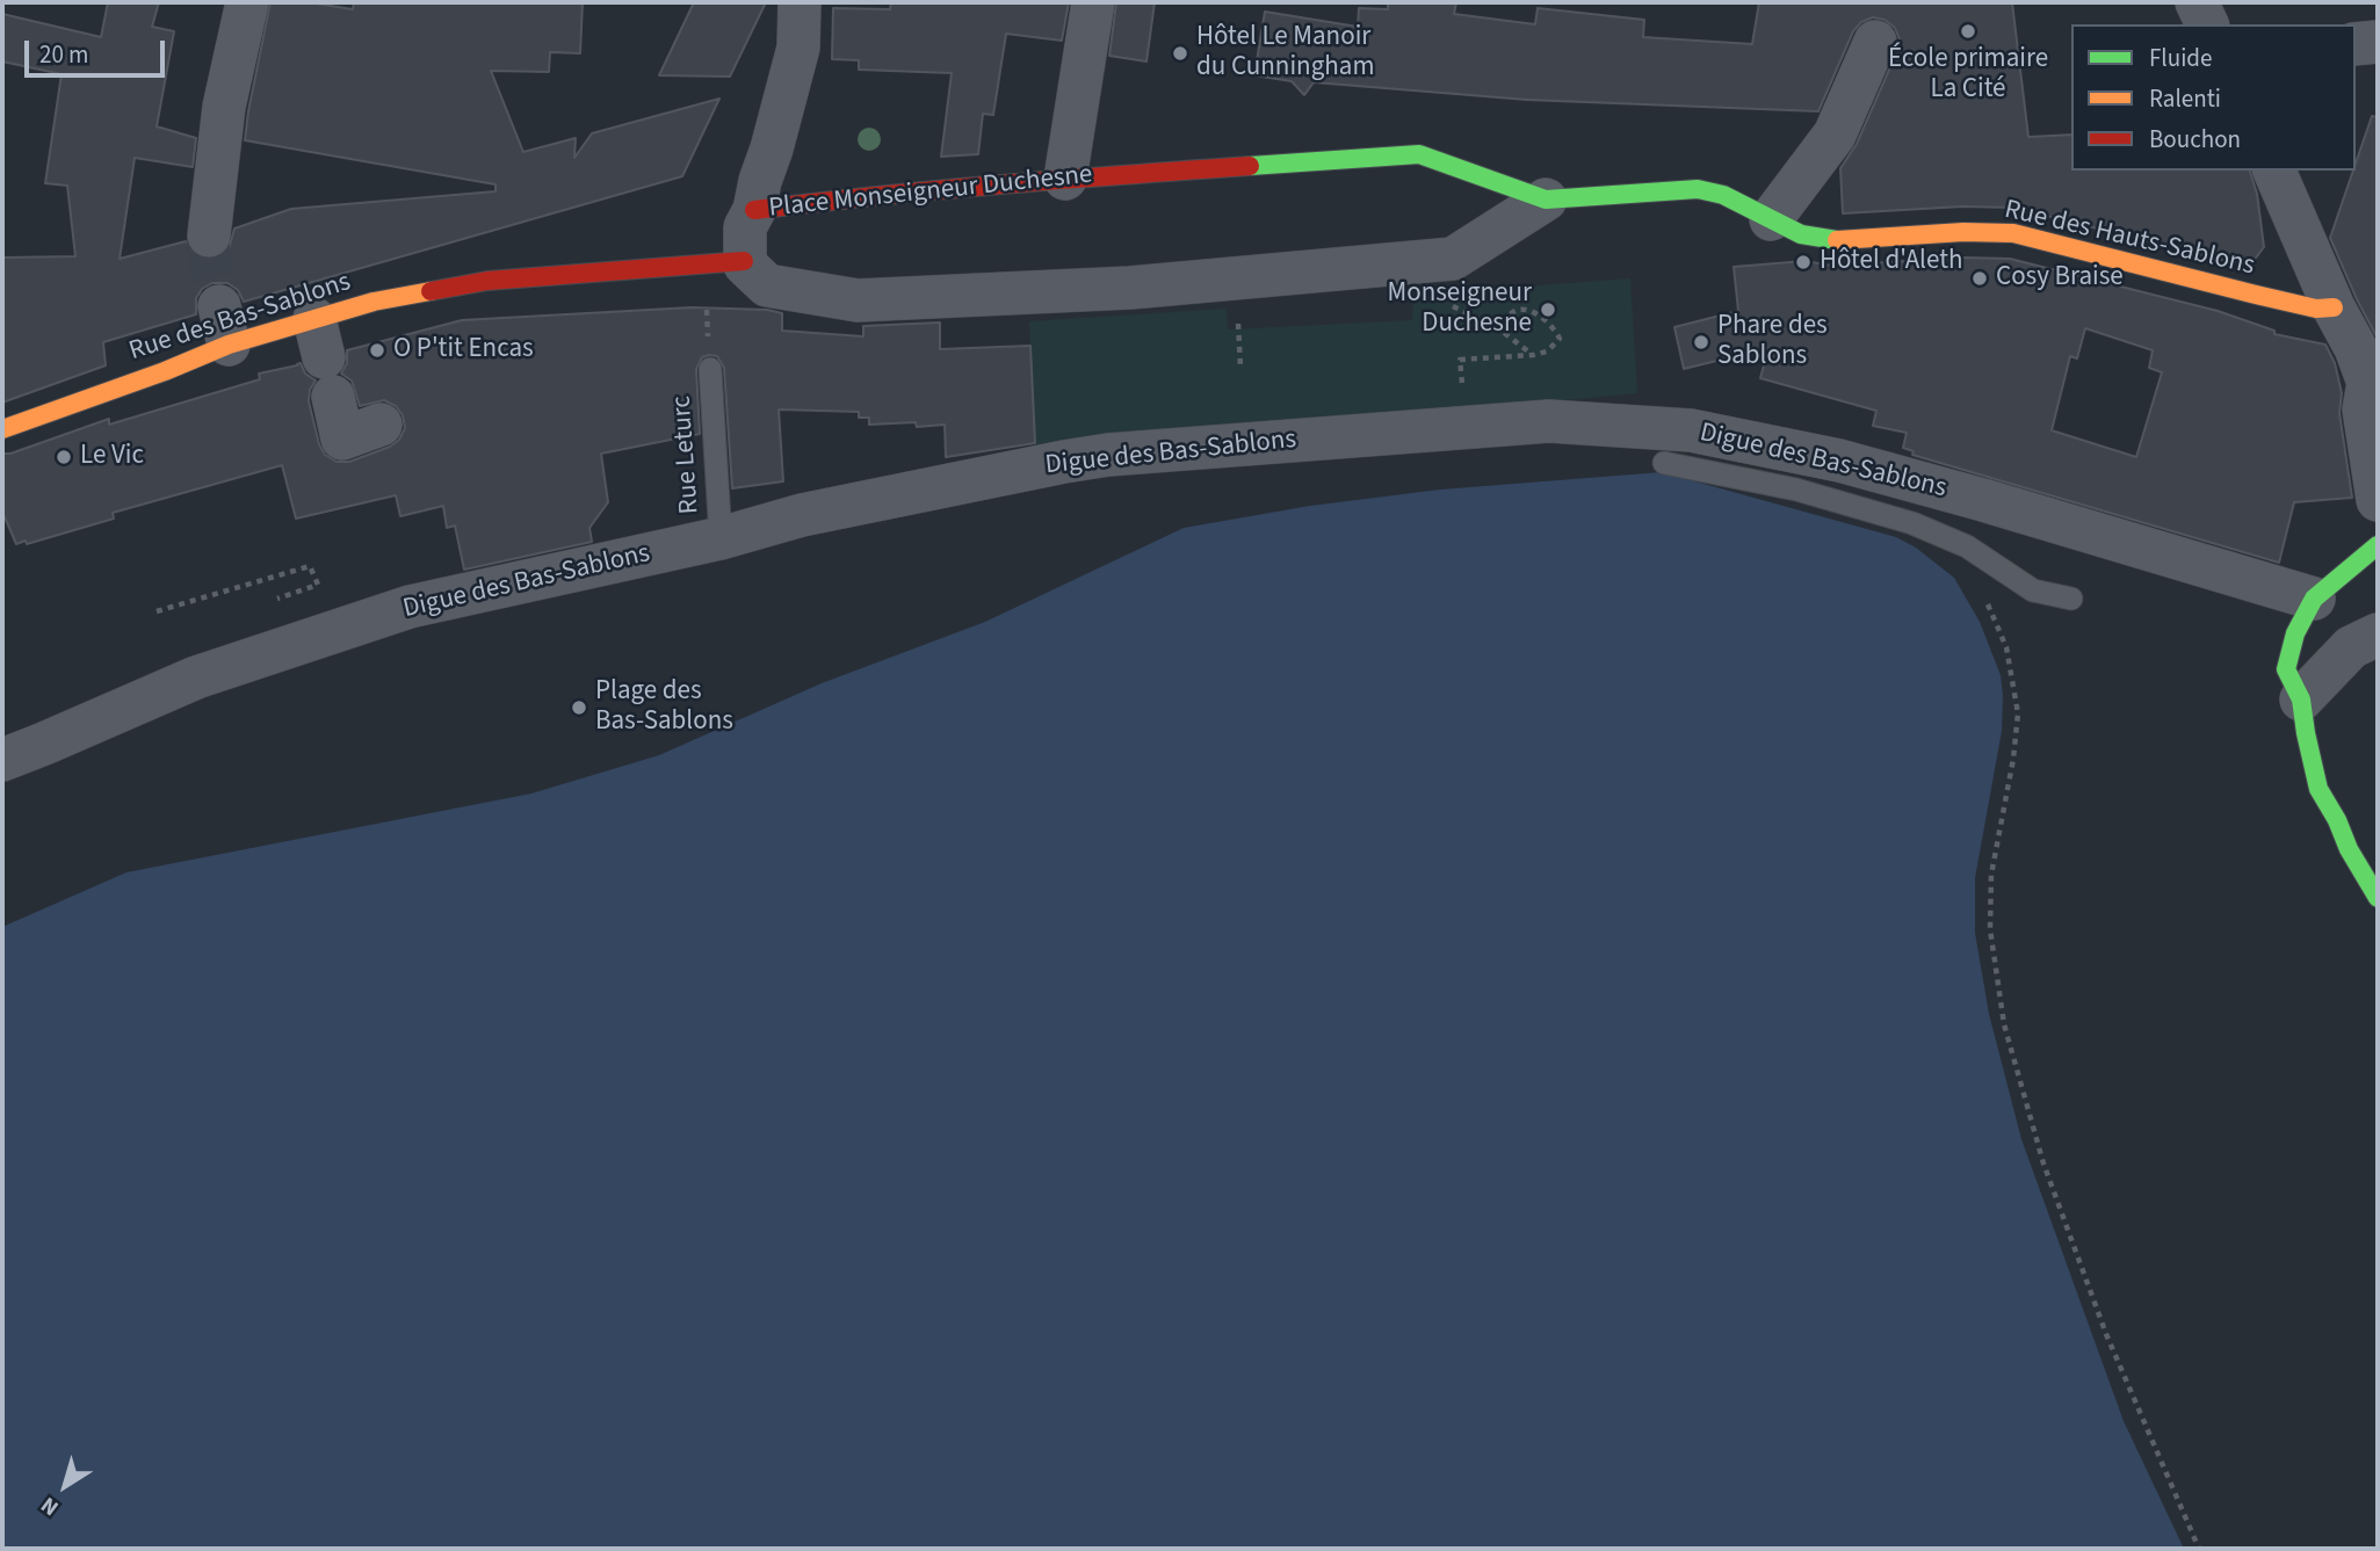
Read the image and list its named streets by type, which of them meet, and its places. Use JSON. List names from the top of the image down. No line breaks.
{"streets":{"street":["Place Monseigneur Duchesne","Rue des Hauts-Sablons","Rue des Bas-Sablons","Digue des Bas-Sablons"],"lane":["Rue Leturc"]},"crossings":[["Place Monseigneur Duchesne","Rue des Hauts-Sablons"],["Place Monseigneur Duchesne","Rue des Bas-Sablons"],["Digue des Bas-Sablons","Rue Leturc"]],"places":["École primaire La Cité","Hôtel Le Manoir du Cunningham","Hôtel d'Aleth","Cosy Braise","Monseigneur Duchesne","Phare des Sablons","O P'tit Encas","Le Vic","Plage des Bas-Sablons"],"legend":["Fluide","Ralenti","Bouchon"],"scale_bar":"20 m","north":"bottom left"}
